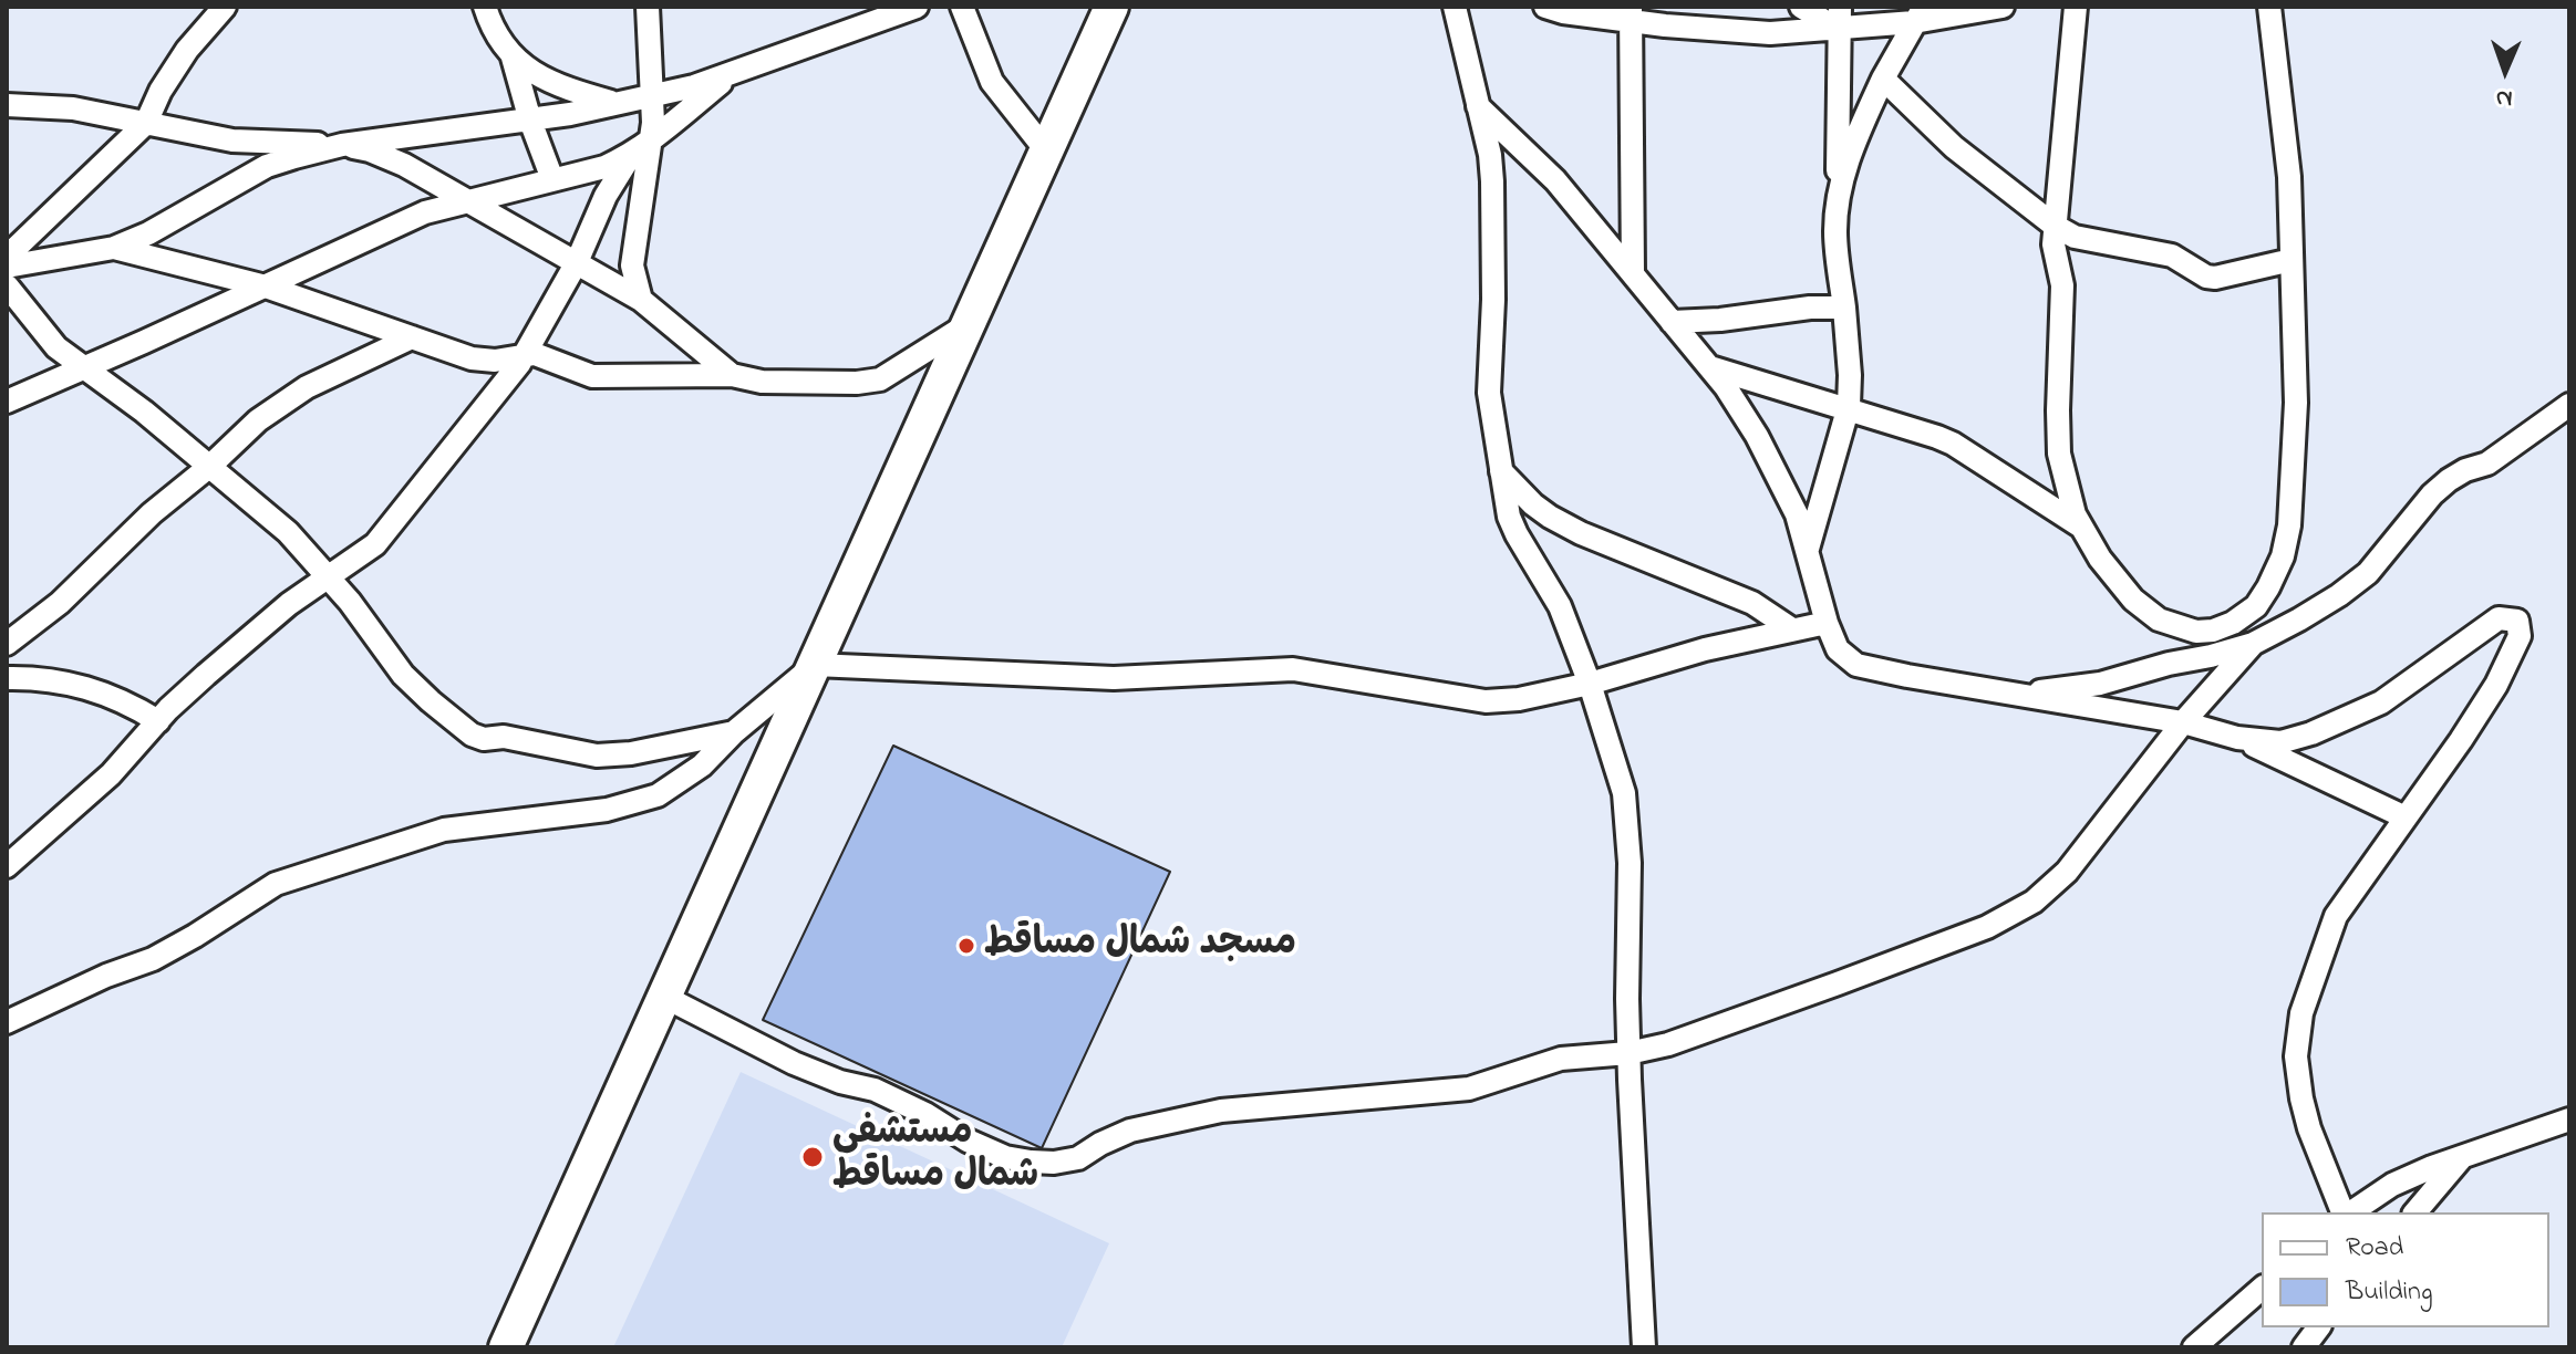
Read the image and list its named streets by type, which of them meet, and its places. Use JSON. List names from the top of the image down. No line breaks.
{"places":["مسجد شمال مساقط","مستشفى شمال مساقط"],"legend":["Road","Building"],"north":"bottom"}
